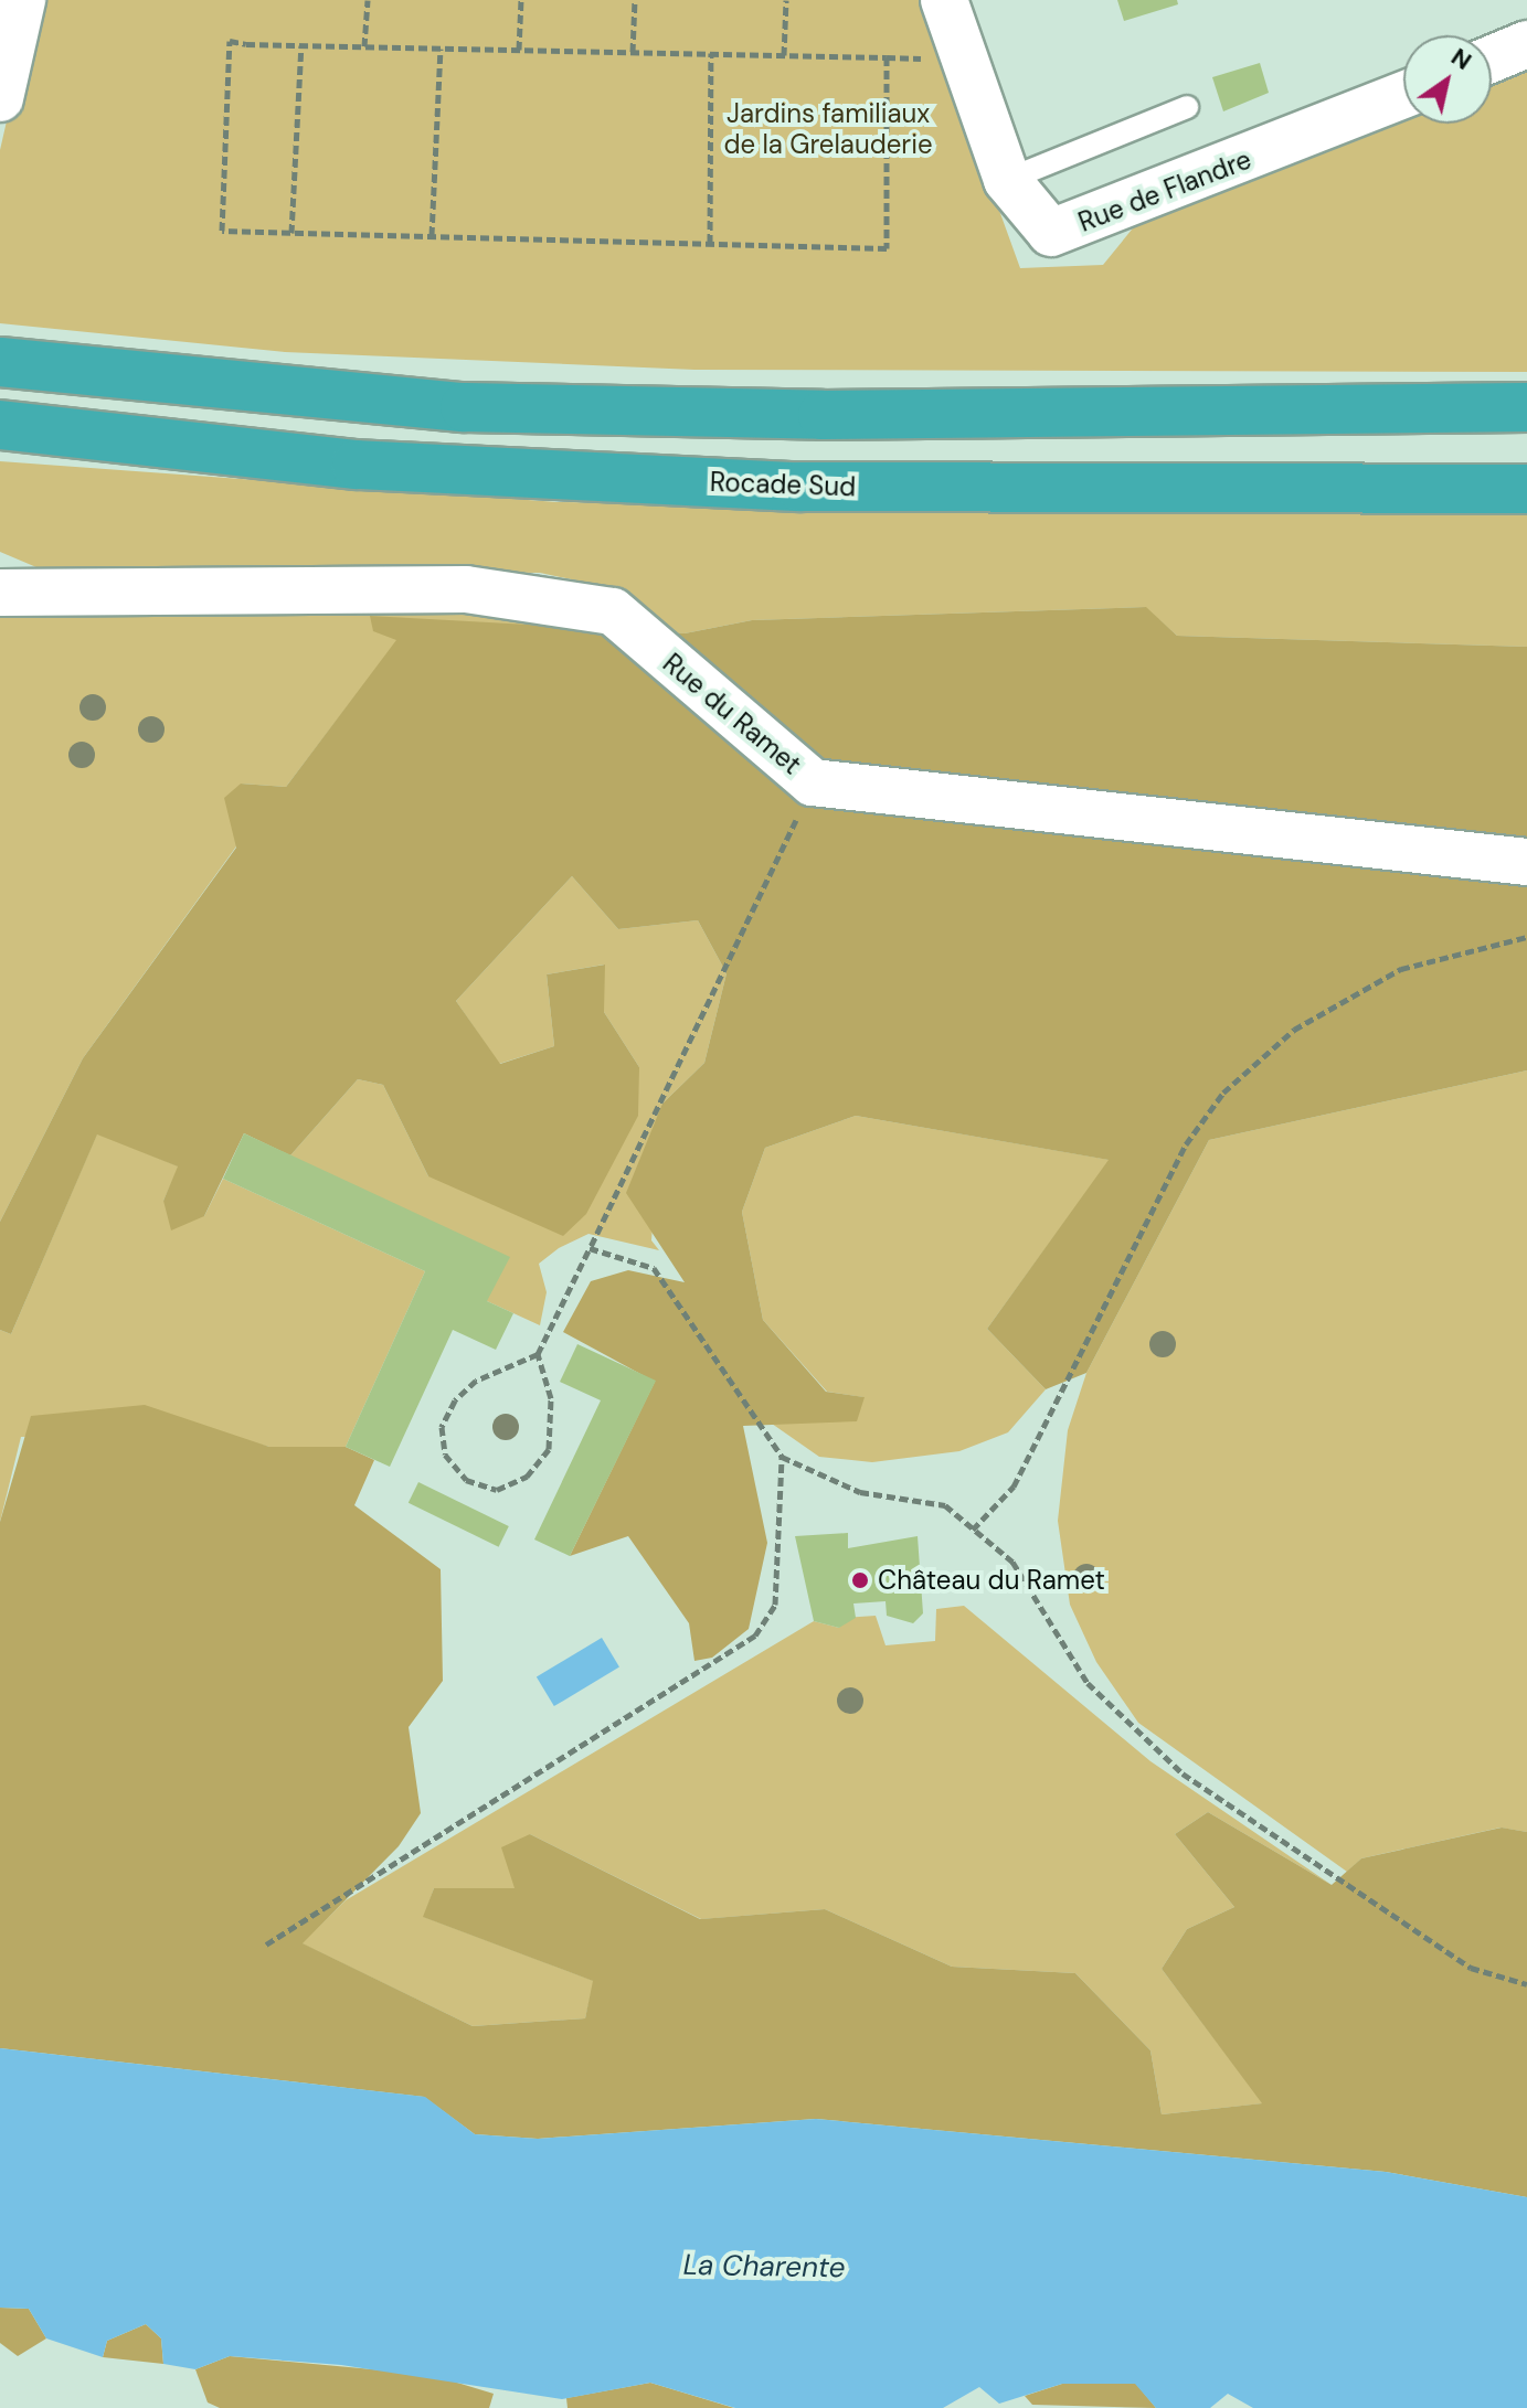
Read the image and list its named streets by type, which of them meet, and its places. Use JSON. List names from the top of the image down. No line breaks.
{"streets":{"highway":["Rocade Sud"],"street":["Rue de Flandre","Rue du Ramet"]},"water":["La Charente"],"parks":["Jardins familiaux de la Grelauderie"],"places":["Château du Ramet"],"north":"top right"}
